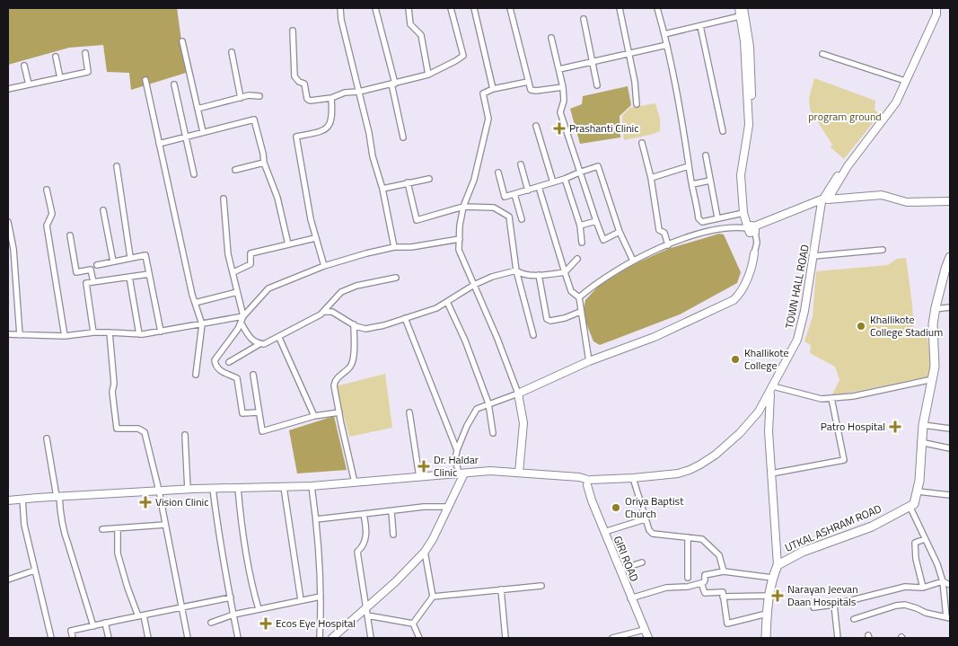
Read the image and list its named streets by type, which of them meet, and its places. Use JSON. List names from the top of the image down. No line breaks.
{"streets":{"main road":["UTKAL ASHRAM ROAD"],"street":["TOWN HALL ROAD","GIRI ROAD"]},"crossings":[["TOWN HALL ROAD","GIRI ROAD"]],"parks":["program ground"],"places":{"health":["Prashanti Clinic","Patro Hospital","Dr. Haldar Clinic","Vision Clinic","Narayan Jeevan Daan Hospitals","Ecos Eye Hospital"],"other":["Khallikote College Stadium","Khallikote College","Oriya Baptist Church"]}}
